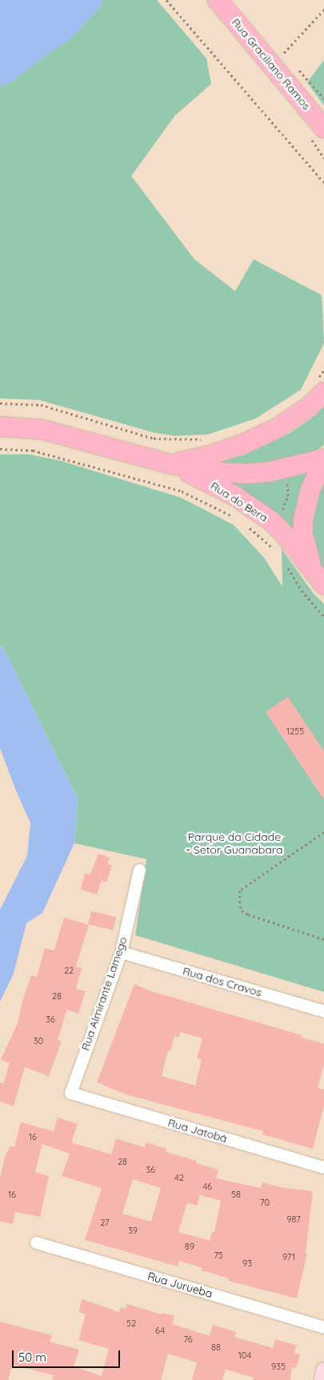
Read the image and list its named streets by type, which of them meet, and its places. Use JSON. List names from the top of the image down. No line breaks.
{"streets":{"main road":["Rua Graciliano Ramos","Rua do Bera"],"street":["Rua dos Cravos","Rua Almirante Lamego","Rua Jatobá","Rua Jurueba"]},"crossings":[["Rua dos Cravos","Rua Almirante Lamego"],["Rua Almirante Lamego","Rua Jatobá"]],"parks":["Parque da Cidade - Setor Guanabara"],"house_numbers":["1255","22","28","36","30","16","28","36","42","46","16","58","70","987","27","39","89","75","971","93","52","64","76","88","104","935"],"scale_bar":"50 m"}
